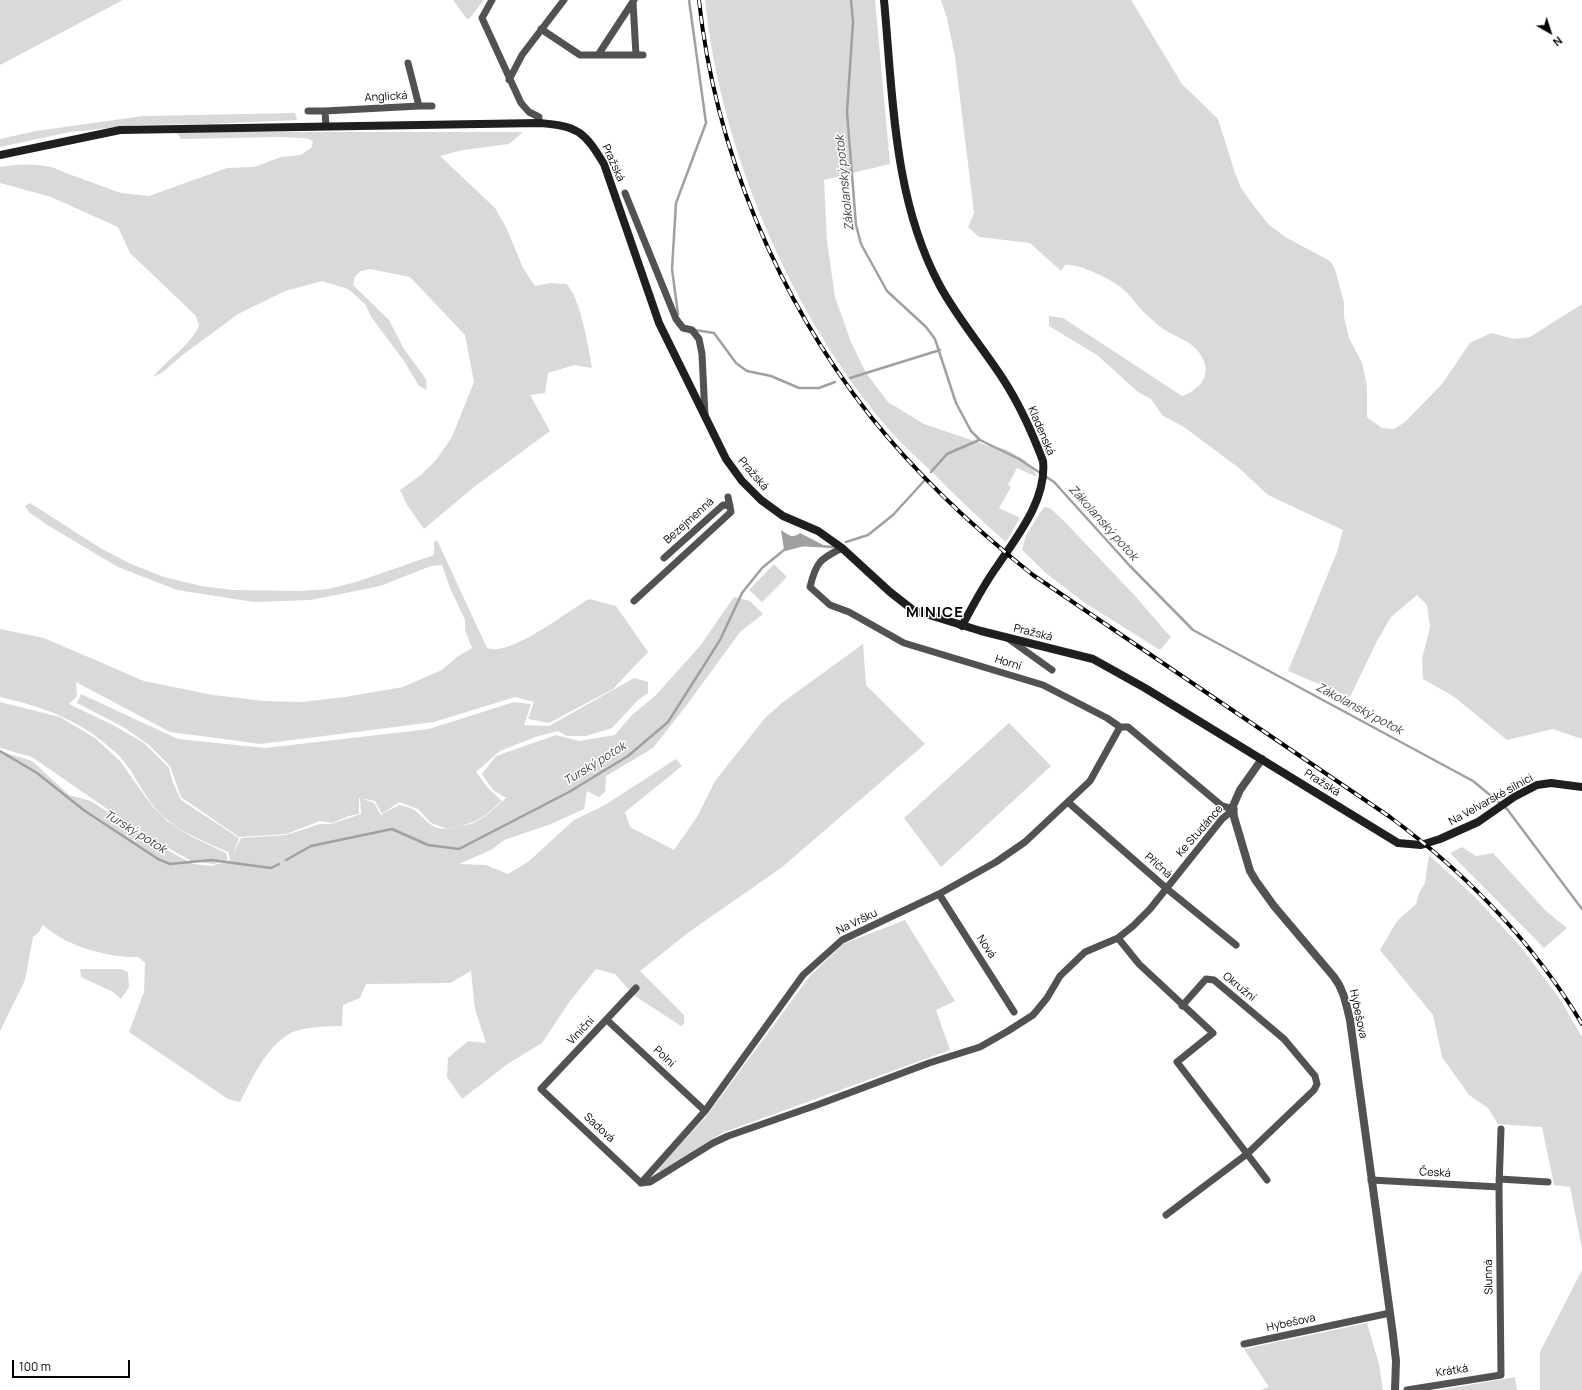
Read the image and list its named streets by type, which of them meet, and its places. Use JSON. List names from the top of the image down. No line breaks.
{"streets":{"main road":["Pražská","Kladenská","Na Velvarské silnici"],"street":["Anglická","Bezejmenná","Horní","Ke Studánce","Příčná","Na Vršku","Nová","Okružní","Hybešova","Viniční","Polní","Sadová","Česká","Slunná","Krátká"]},"crossings":[["Pražská","Kladenská"],["Pražská","Horní"],["Pražská","Na Velvarské silnici"],["Pražská","Hybešova"],["Horní","Ke Studánce"],["Horní","Na Vršku"],["Horní","Hybešova"],["Ke Studánce","Příčná"],["Ke Studánce","Na Vršku"],["Ke Studánce","Hybešova"],["Ke Studánce","Sadová"],["Příčná","Na Vršku"],["Na Vršku","Nová"],["Na Vršku","Polní"],["Na Vršku","Sadová"],["Hybešova","Česká"],["Viniční","Polní"],["Viniční","Sadová"],["Česká","Slunná"],["Slunná","Krátká"]],"districts":["MINICE"],"water":["Zákolanský potok","Turský potok"],"scale_bar":"100 m","north":"bottom right"}
